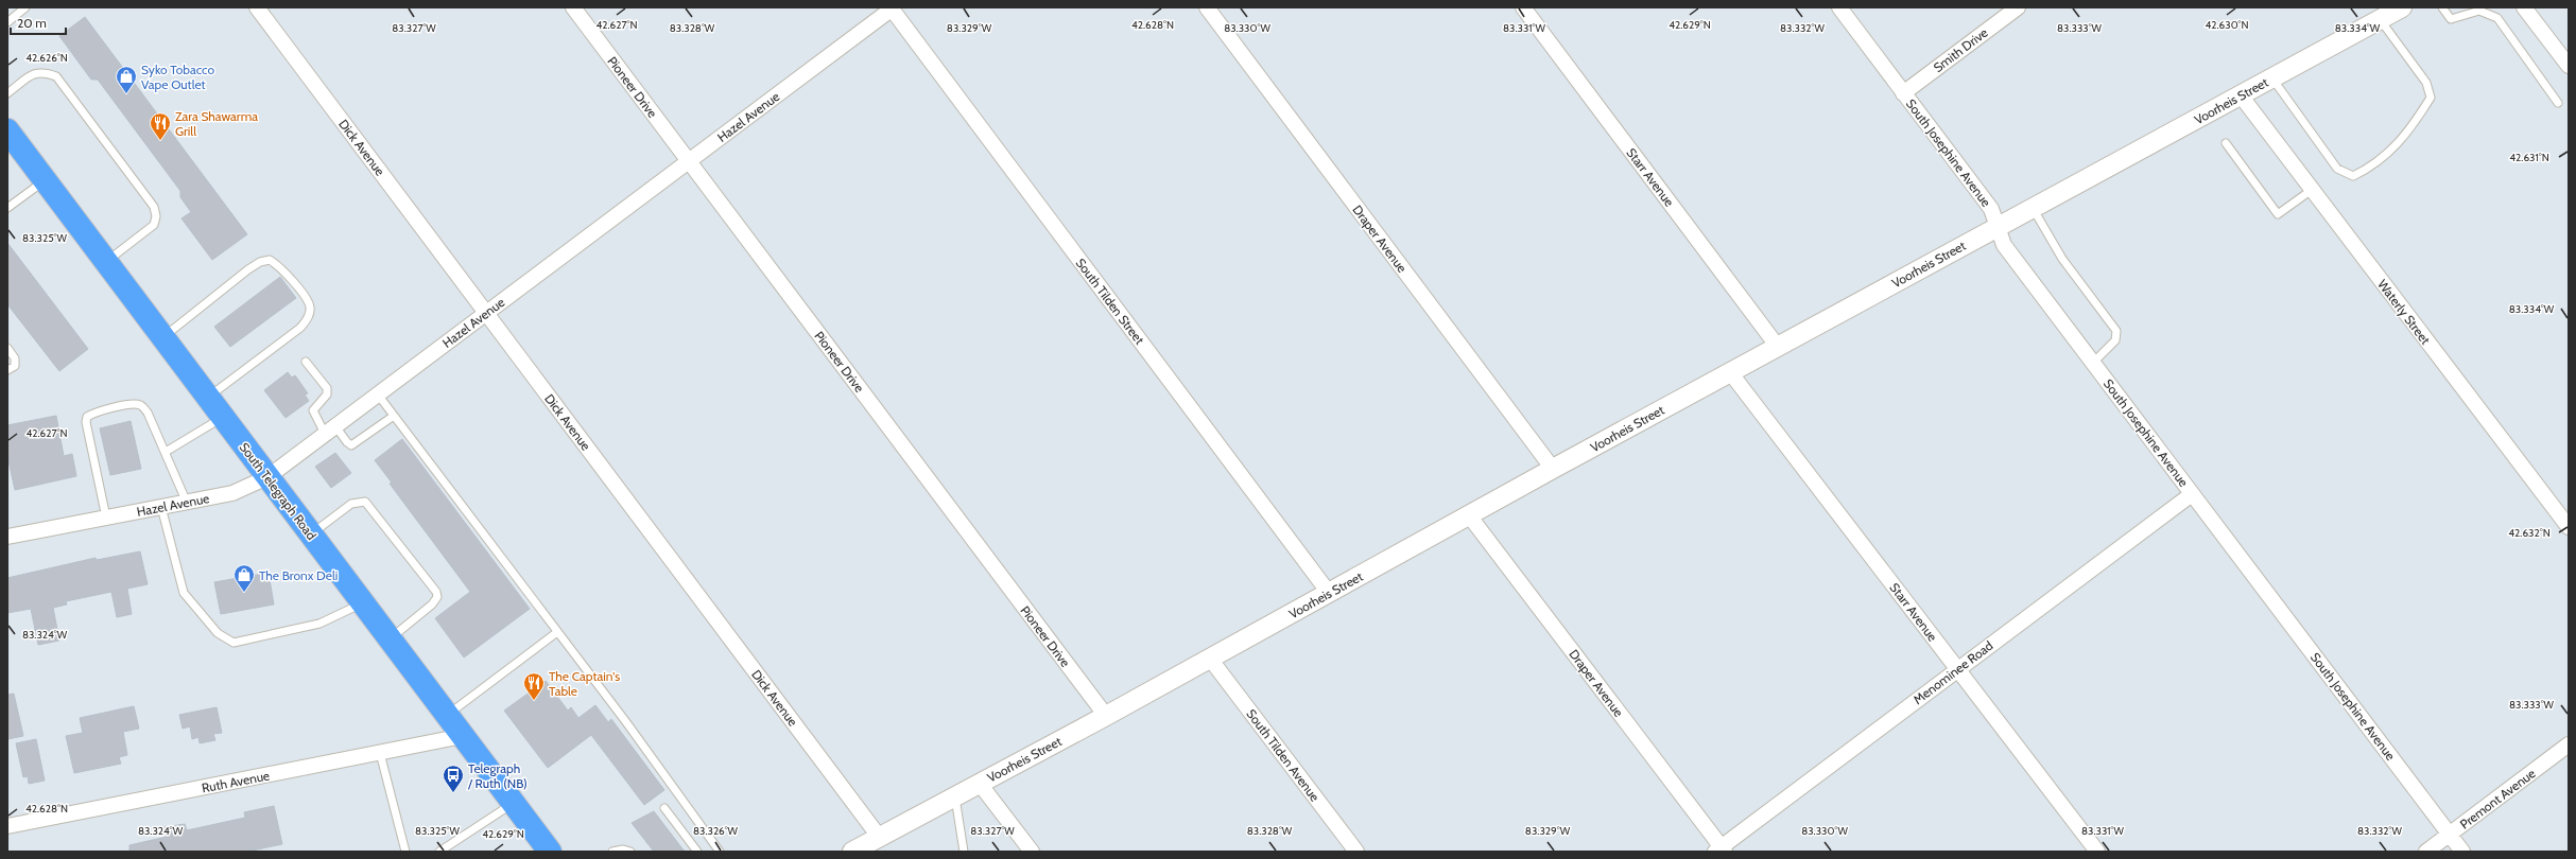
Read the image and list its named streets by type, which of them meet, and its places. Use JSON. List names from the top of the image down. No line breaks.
{"streets":{"highway":["South Telegraph Road"],"street":["Smith Drive","Pioneer Drive","Voorheis Street","Hazel Avenue","Dick Avenue","South Josephine Avenue","Starr Avenue","Draper Avenue","South Tilden Street","Waterly Street","Menominee Road","South Tilden Avenue","Ruth Avenue","Premont Avenue"]},"crossings":[["Smith Drive","South Josephine Avenue"],["Pioneer Drive","Voorheis Street"],["Pioneer Drive","Hazel Avenue"],["Voorheis Street","Dick Avenue"],["Voorheis Street","South Josephine Avenue"],["Voorheis Street","Starr Avenue"],["Voorheis Street","Draper Avenue"],["Voorheis Street","South Tilden Street"],["Voorheis Street","Waterly Street"],["Voorheis Street","South Tilden Avenue"],["Hazel Avenue","Dick Avenue"],["Hazel Avenue","South Tilden Street"],["Hazel Avenue","South Telegraph Road"],["South Josephine Avenue","Menominee Road"],["South Josephine Avenue","Premont Avenue"],["Starr Avenue","Menominee Road"],["Draper Avenue","Menominee Road"],["South Telegraph Road","Ruth Avenue"]],"places":{"shop":["Syko Tobacco Vape Outlet","The Bronx Deli"],"restaurant":["Zara Shawarma Grill","The Captain's Table"],"bus stop":["Telegraph / Ruth (NB)"]},"scale_bar":"20 m","coordinates":["42.628°N","42.629°N","42.630°N","42.627°N","83.327°W","83.328°W","83.329°W","83.330°W","83.331°W","83.332°W","83.333°W","83.334°W","42.626°N","42.631°N","83.325°W","42.632°N","83.324°W","83.326°W"]}
